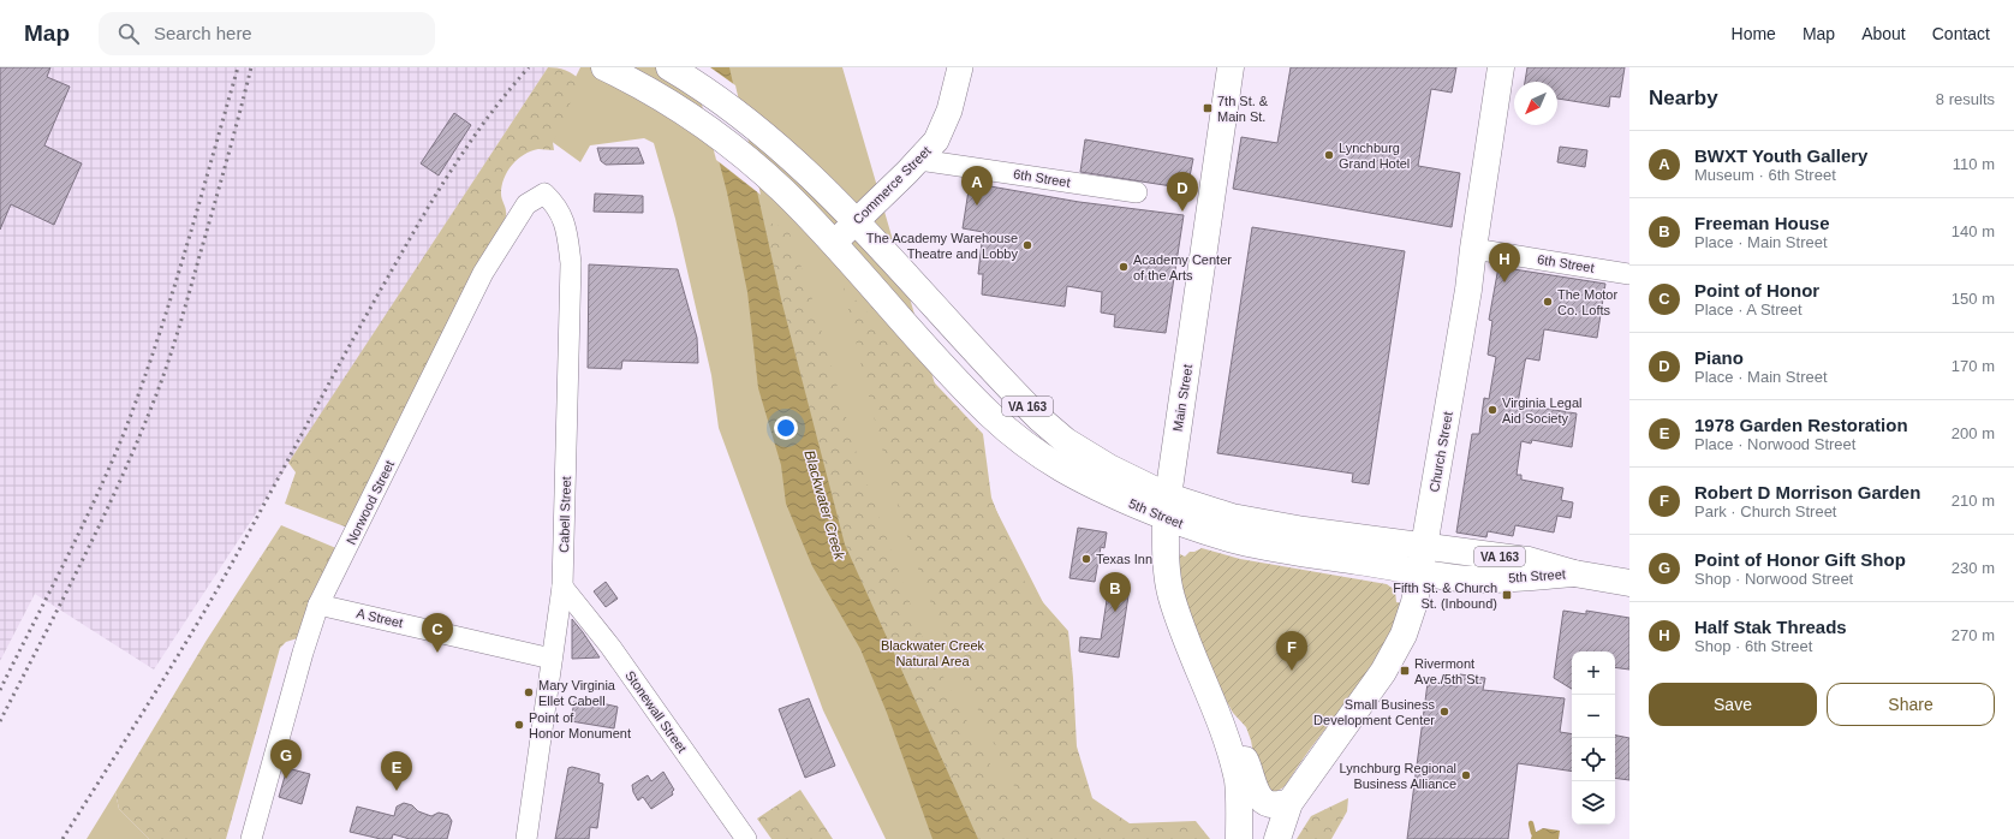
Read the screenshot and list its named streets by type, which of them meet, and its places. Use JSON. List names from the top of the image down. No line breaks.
{"streets":{"main road":["Main Street","VA 163","Church Street","5th Street"],"street":["6th Street","Commerce Street","Norwood Street","Cabell Street","A Street","Stonewall Street"]},"crossings":[["6th Street","Commerce Street"],["6th Street","Church Street"],["Commerce Street","5th Street"],["Main Street","5th Street"],["Church Street","5th Street"],["Norwood Street","Cabell Street"],["Norwood Street","A Street"],["Cabell Street","A Street"],["Cabell Street","Stonewall Street"]],"water":["Blackwater Creek"],"parks":["Blackwater Creek Natural Area"],"places":{"transit":["7th St. & Main St.","Fifth St. & Church St. (Inbound)","Rivermont Ave./5th St."],"other":["Lynchburg Grand Hotel","The Academy Warehouse Theatre and Lobby","Academy Center of the Arts","The Motor Co. Lofts","Virginia Legal Aid Society","Texas Inn","Mary Virginia Ellet Cabell","Small Business Development Center","Point of Honor Monument","Lynchburg Regional Business Alliance"]},"north":"bottom left","page":{"header":"Map","search":"Search here","nav":["Home","Map","About","Contact"],"heading":["Nearby","8 results"],"list":[{"mark":"A","name":"BWXT Youth Gallery","note":"Museum · 6th Street","value":"110 m"},{"mark":"B","name":"Freeman House","note":"Place · Main Street","value":"140 m"},{"mark":"C","name":"Point of Honor","note":"Place · A Street","value":"150 m"},{"mark":"D","name":"Piano","note":"Place · Main Street","value":"170 m"},{"mark":"E","name":"1978 Garden Restoration","note":"Place · Norwood Street","value":"200 m"},{"mark":"F","name":"Robert D Morrison Garden","note":"Park · Church Street","value":"210 m"},{"mark":"G","name":"Point of Honor Gift Shop","note":"Shop · Norwood Street","value":"230 m"},{"mark":"H","name":"Half Stak Threads","note":"Shop · 6th Street","value":"270 m"}],"pins":["A","D","H","B","C","F","G","E"],"map_buttons":["+","−"],"buttons":["Save","Share"]}}
